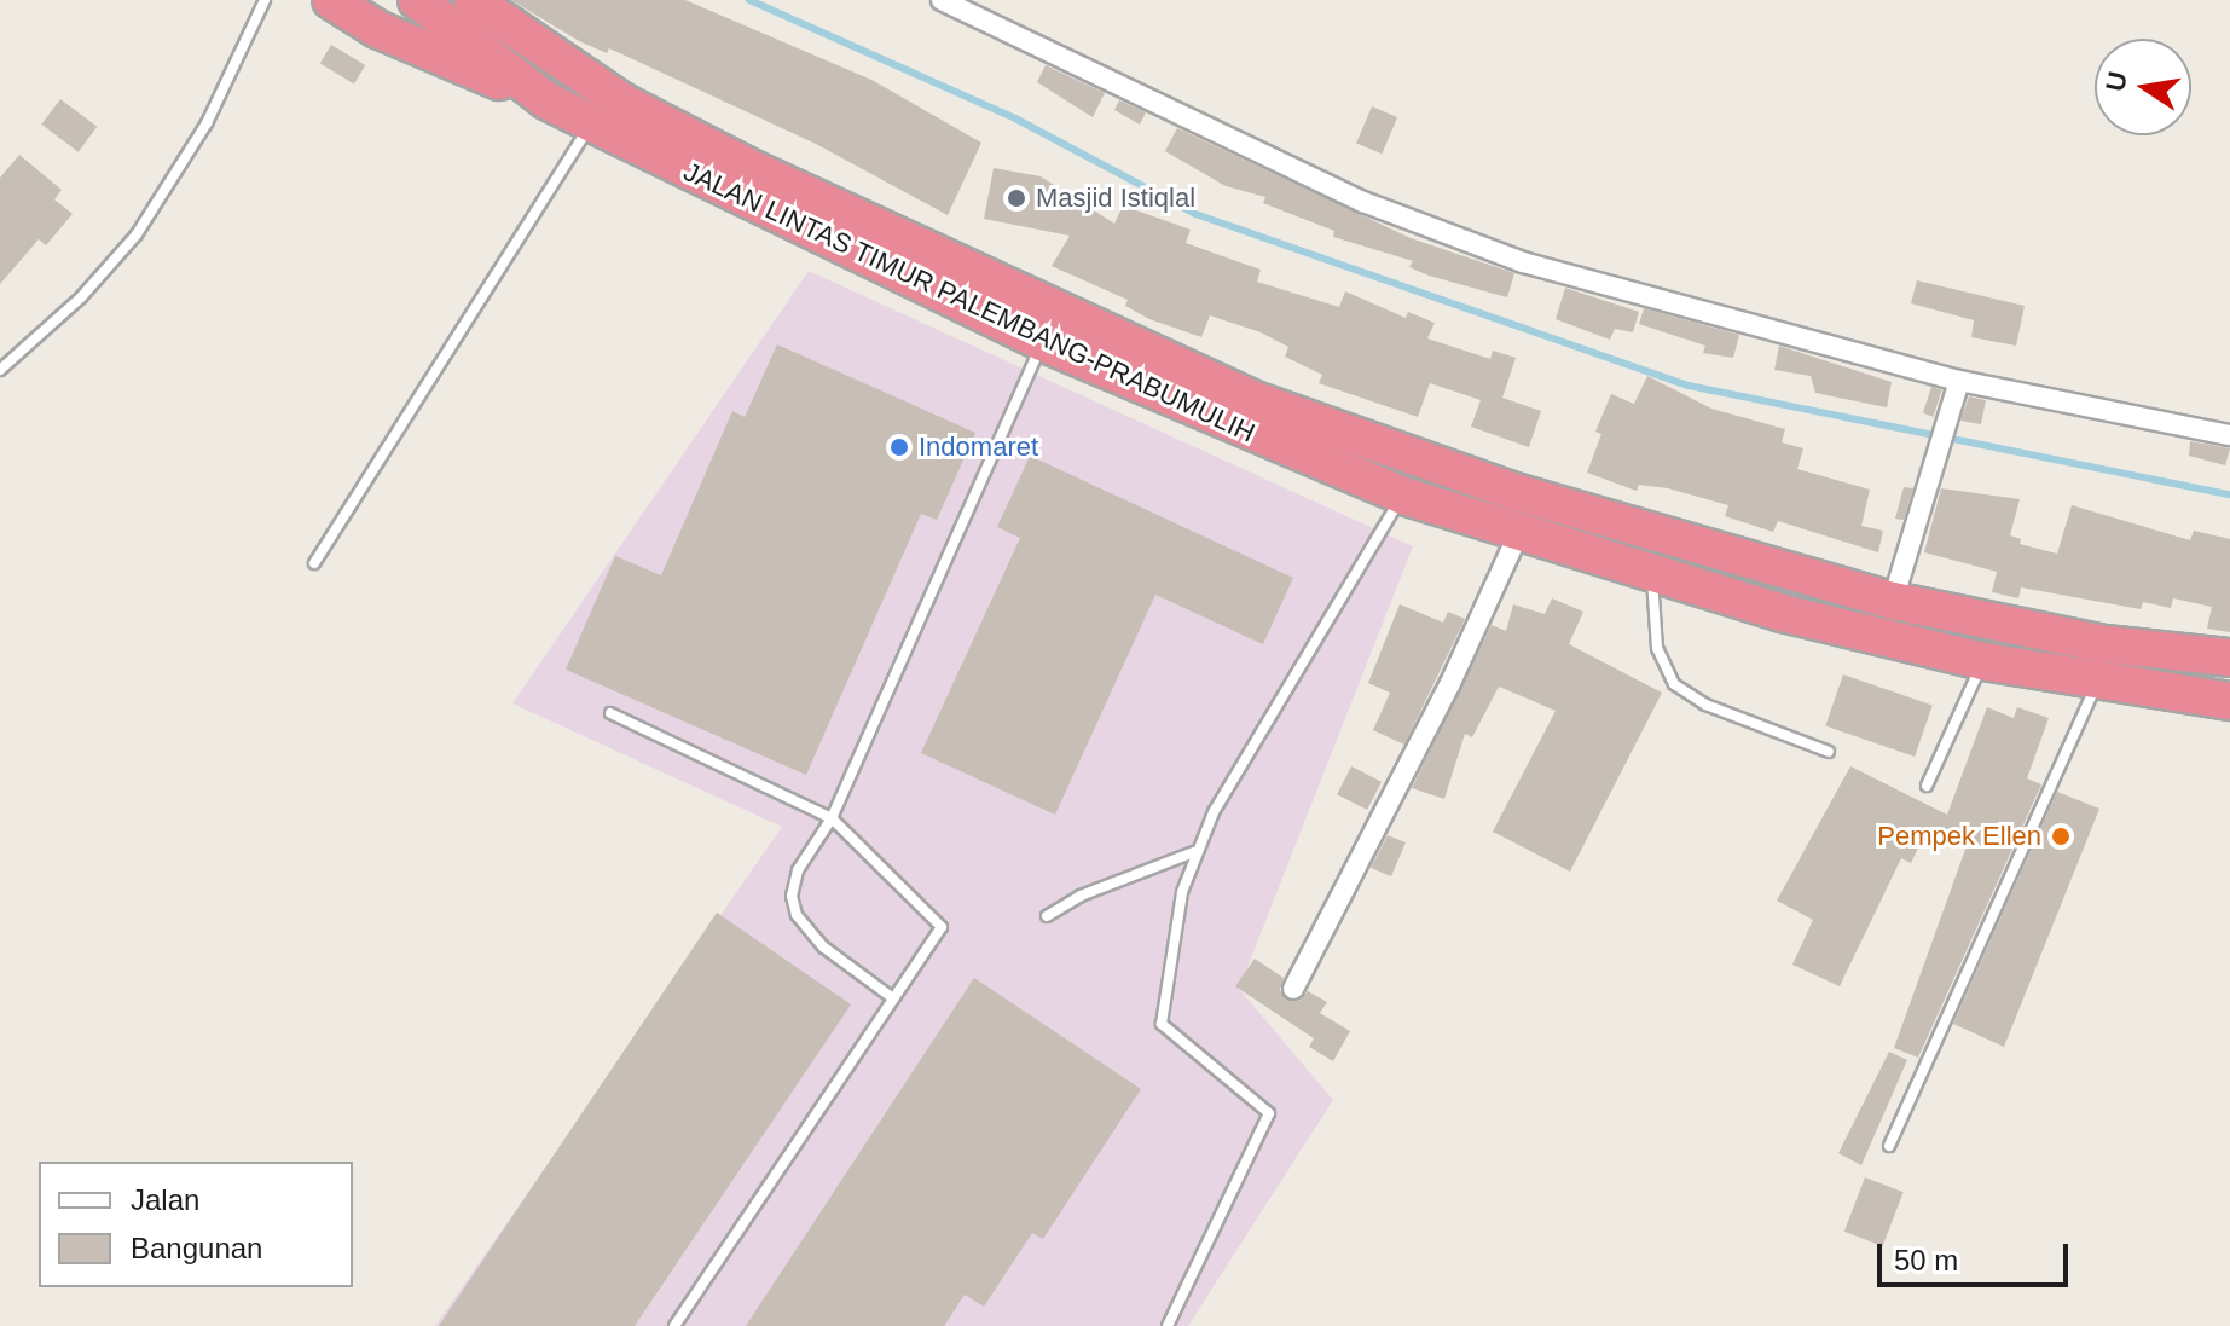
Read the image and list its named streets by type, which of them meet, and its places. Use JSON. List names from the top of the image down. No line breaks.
{"streets":{"highway":["JALAN LINTAS TIMUR PALEMBANG-PRABUMULIH"]},"places":["Masjid Istiqlal","Indomaret","Pempek Ellen"],"legend":["Jalan","Bangunan"],"scale_bar":"50 m","north":"left"}
